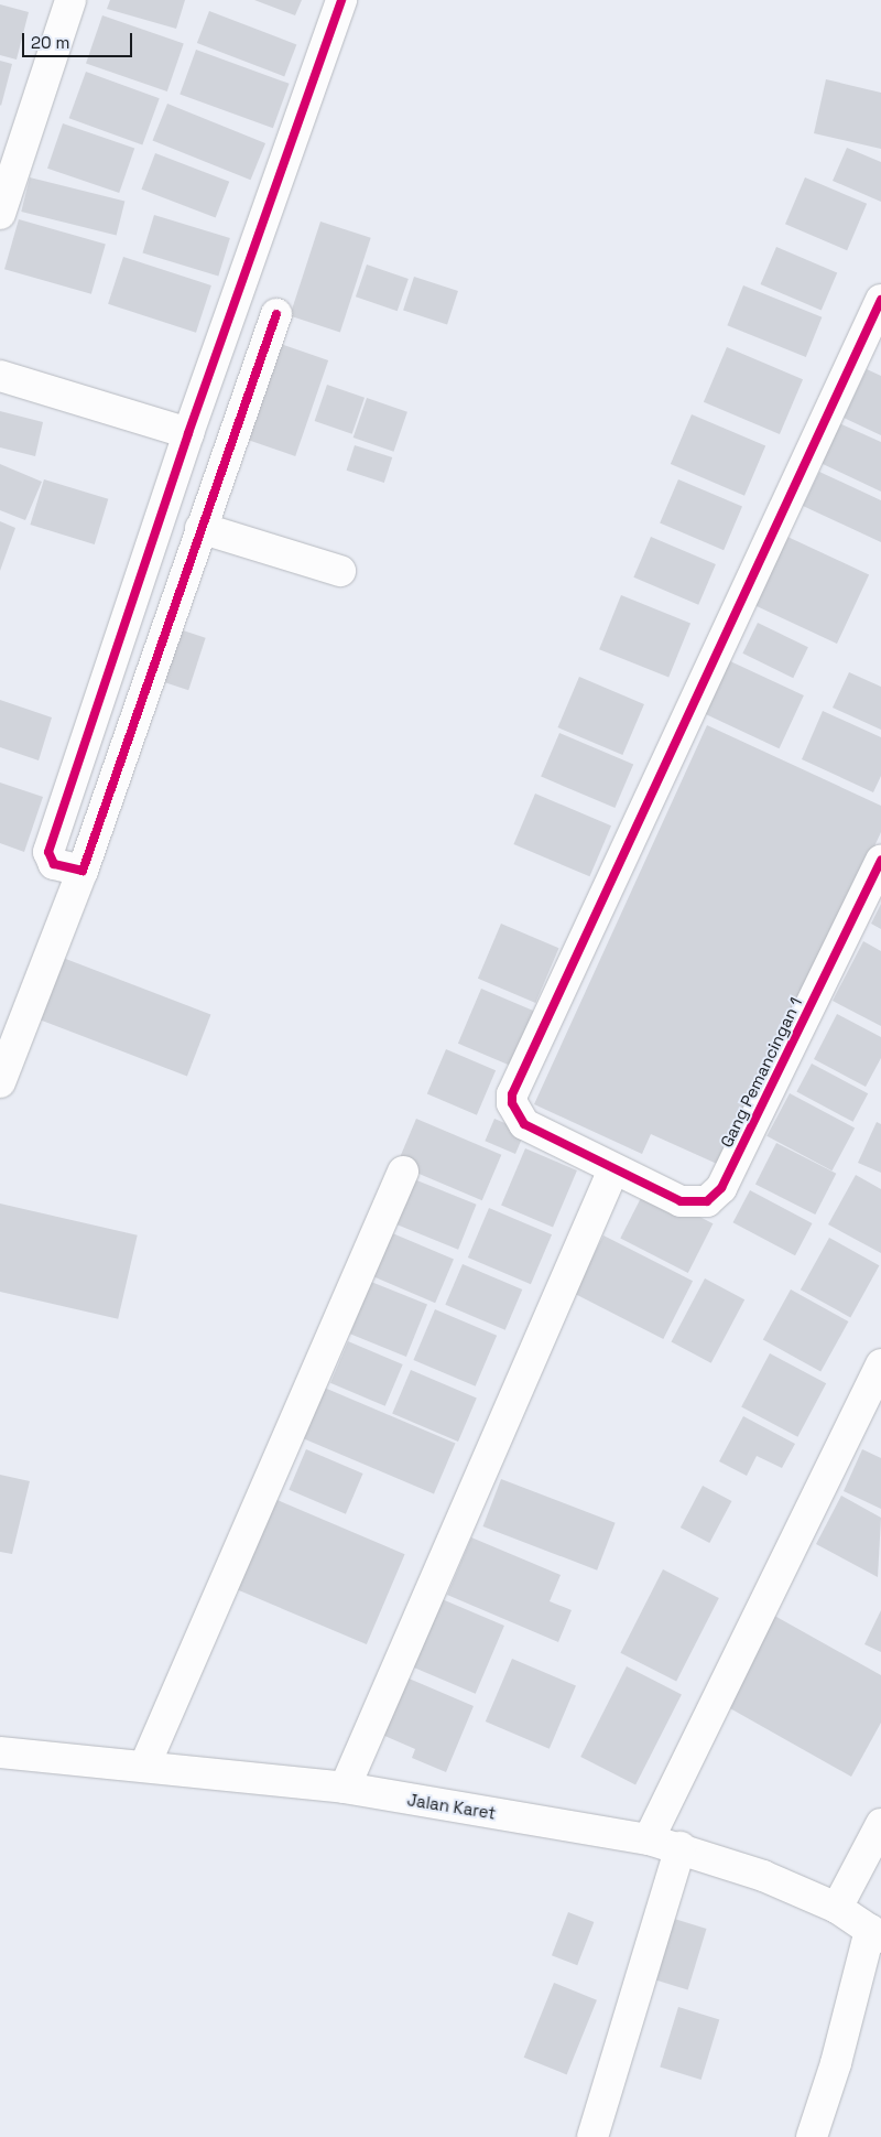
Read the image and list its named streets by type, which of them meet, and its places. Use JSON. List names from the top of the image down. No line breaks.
{"streets":{"street":["Gang Pemancingan 1","Jalan Karet"]},"scale_bar":"20 m"}
